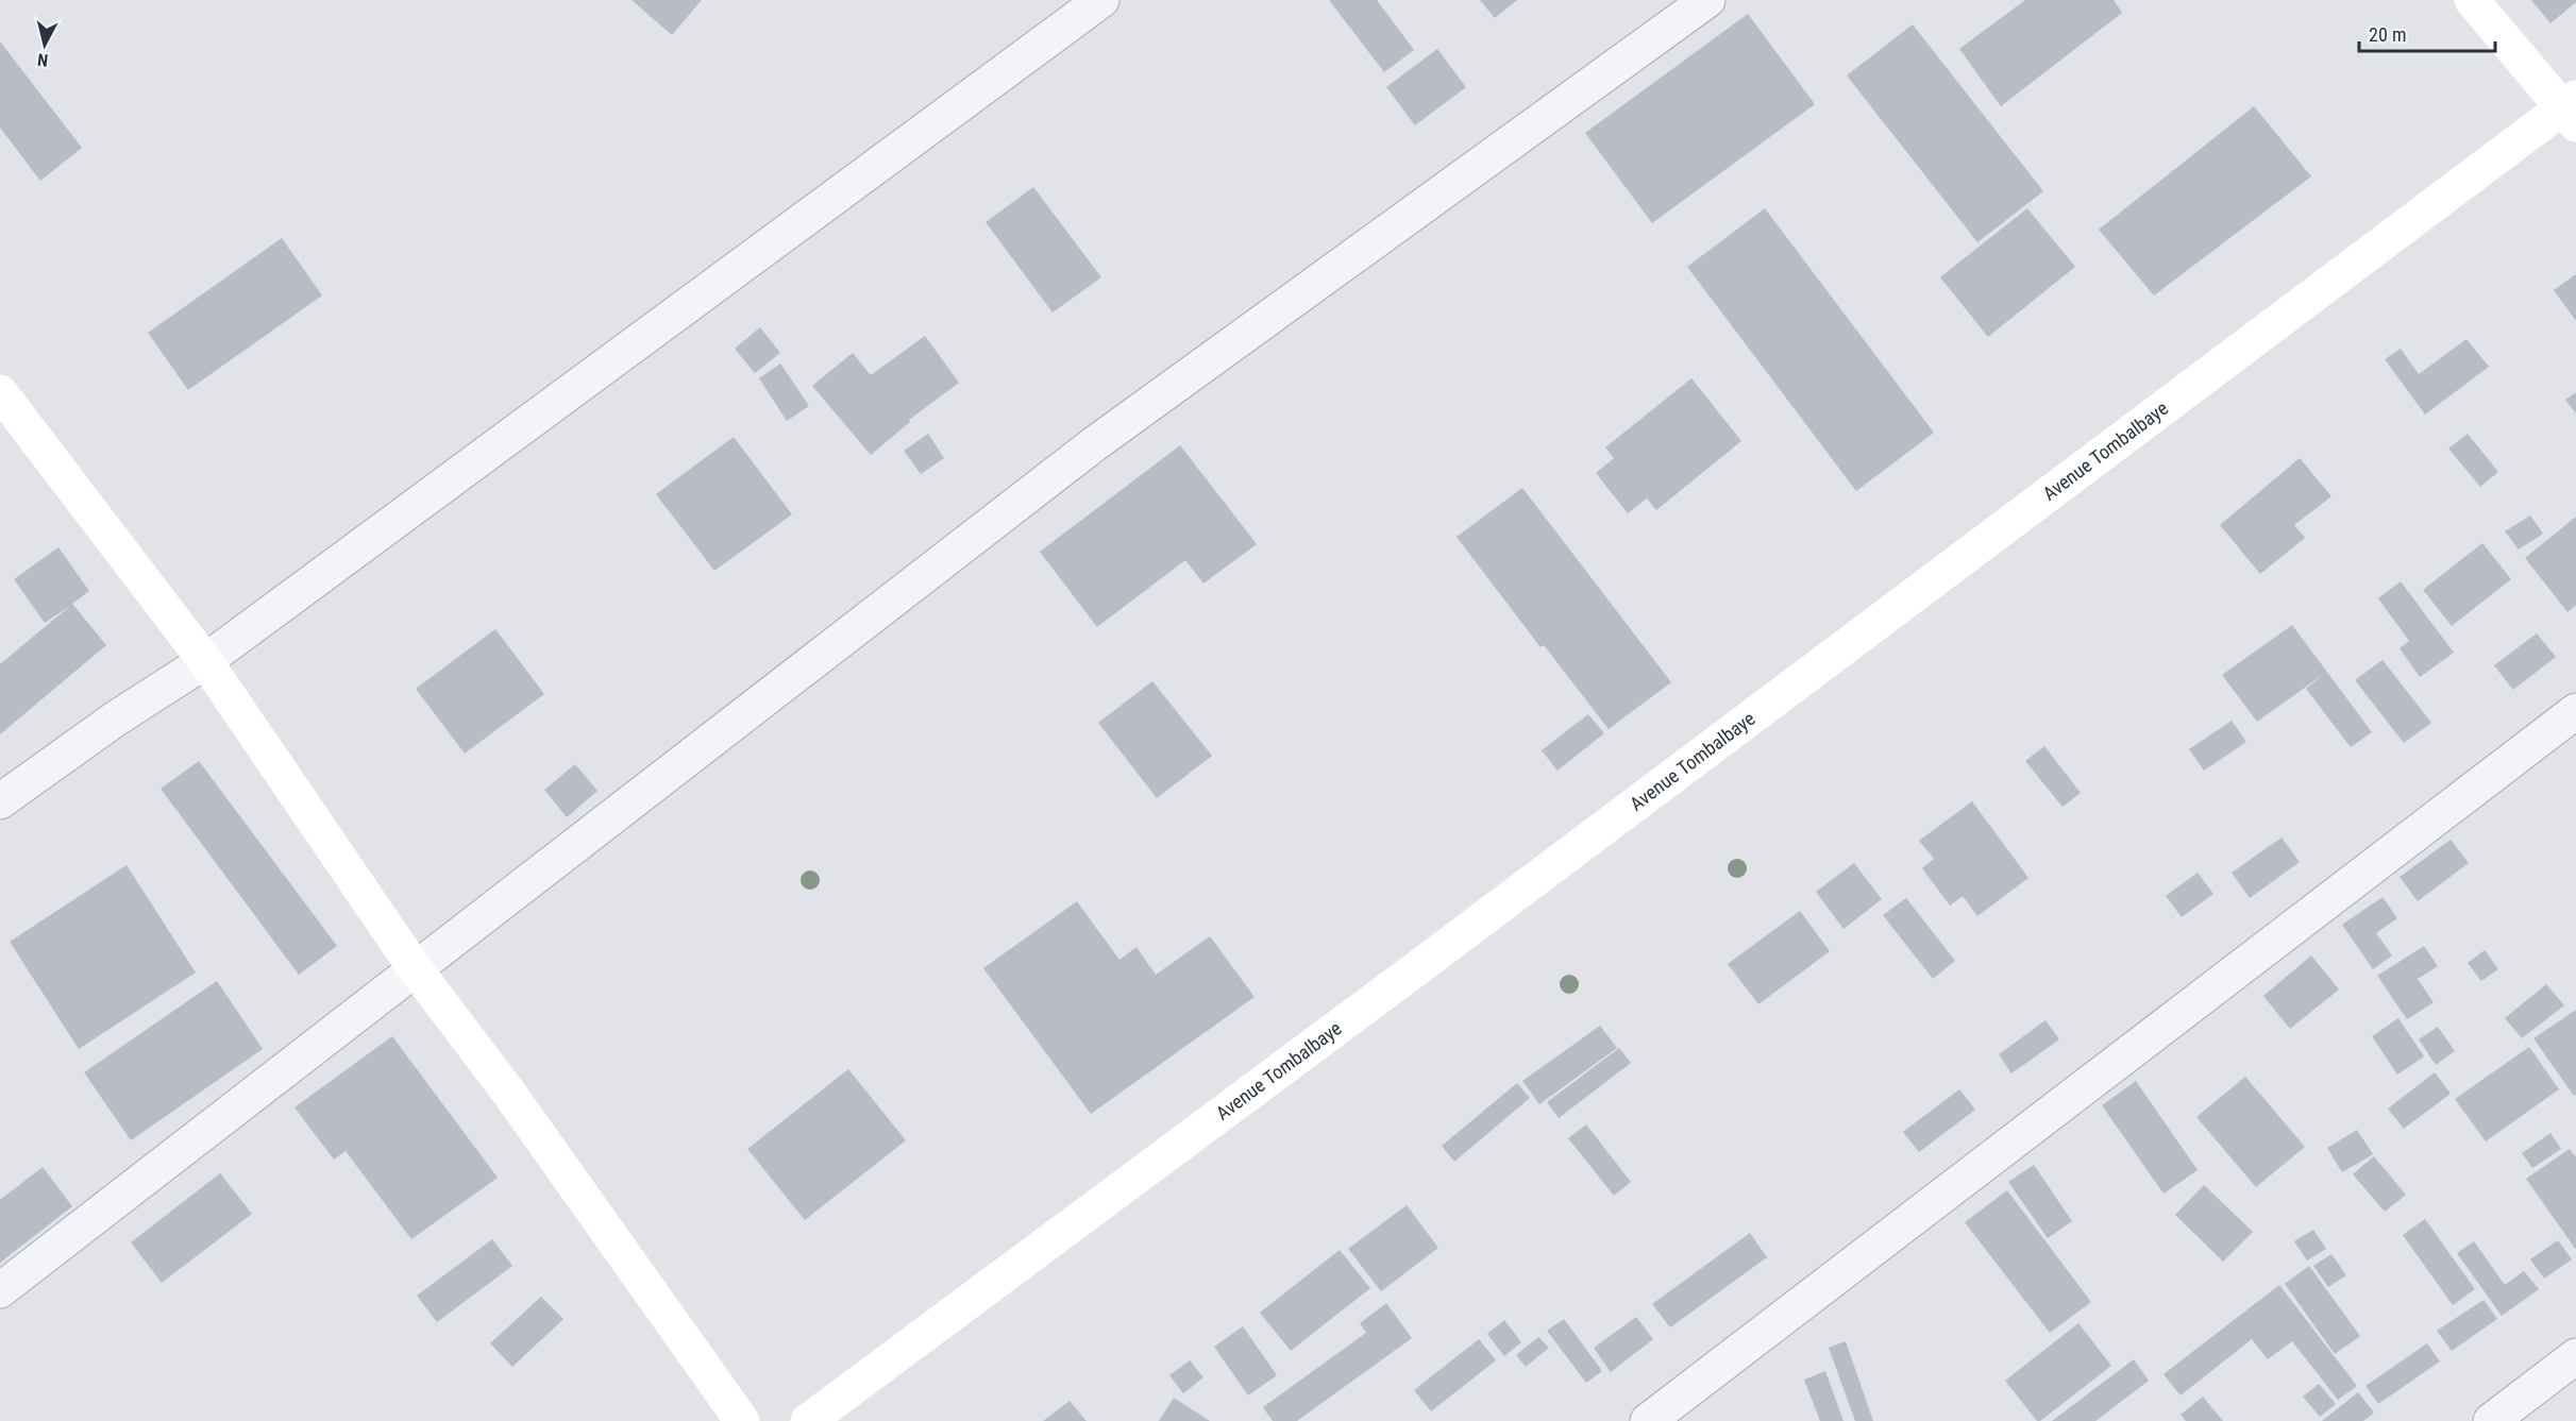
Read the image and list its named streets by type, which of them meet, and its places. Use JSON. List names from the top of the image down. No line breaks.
{"streets":{"main road":["Avenue Tombalbaye"]},"scale_bar":"20 m","north":"bottom"}
